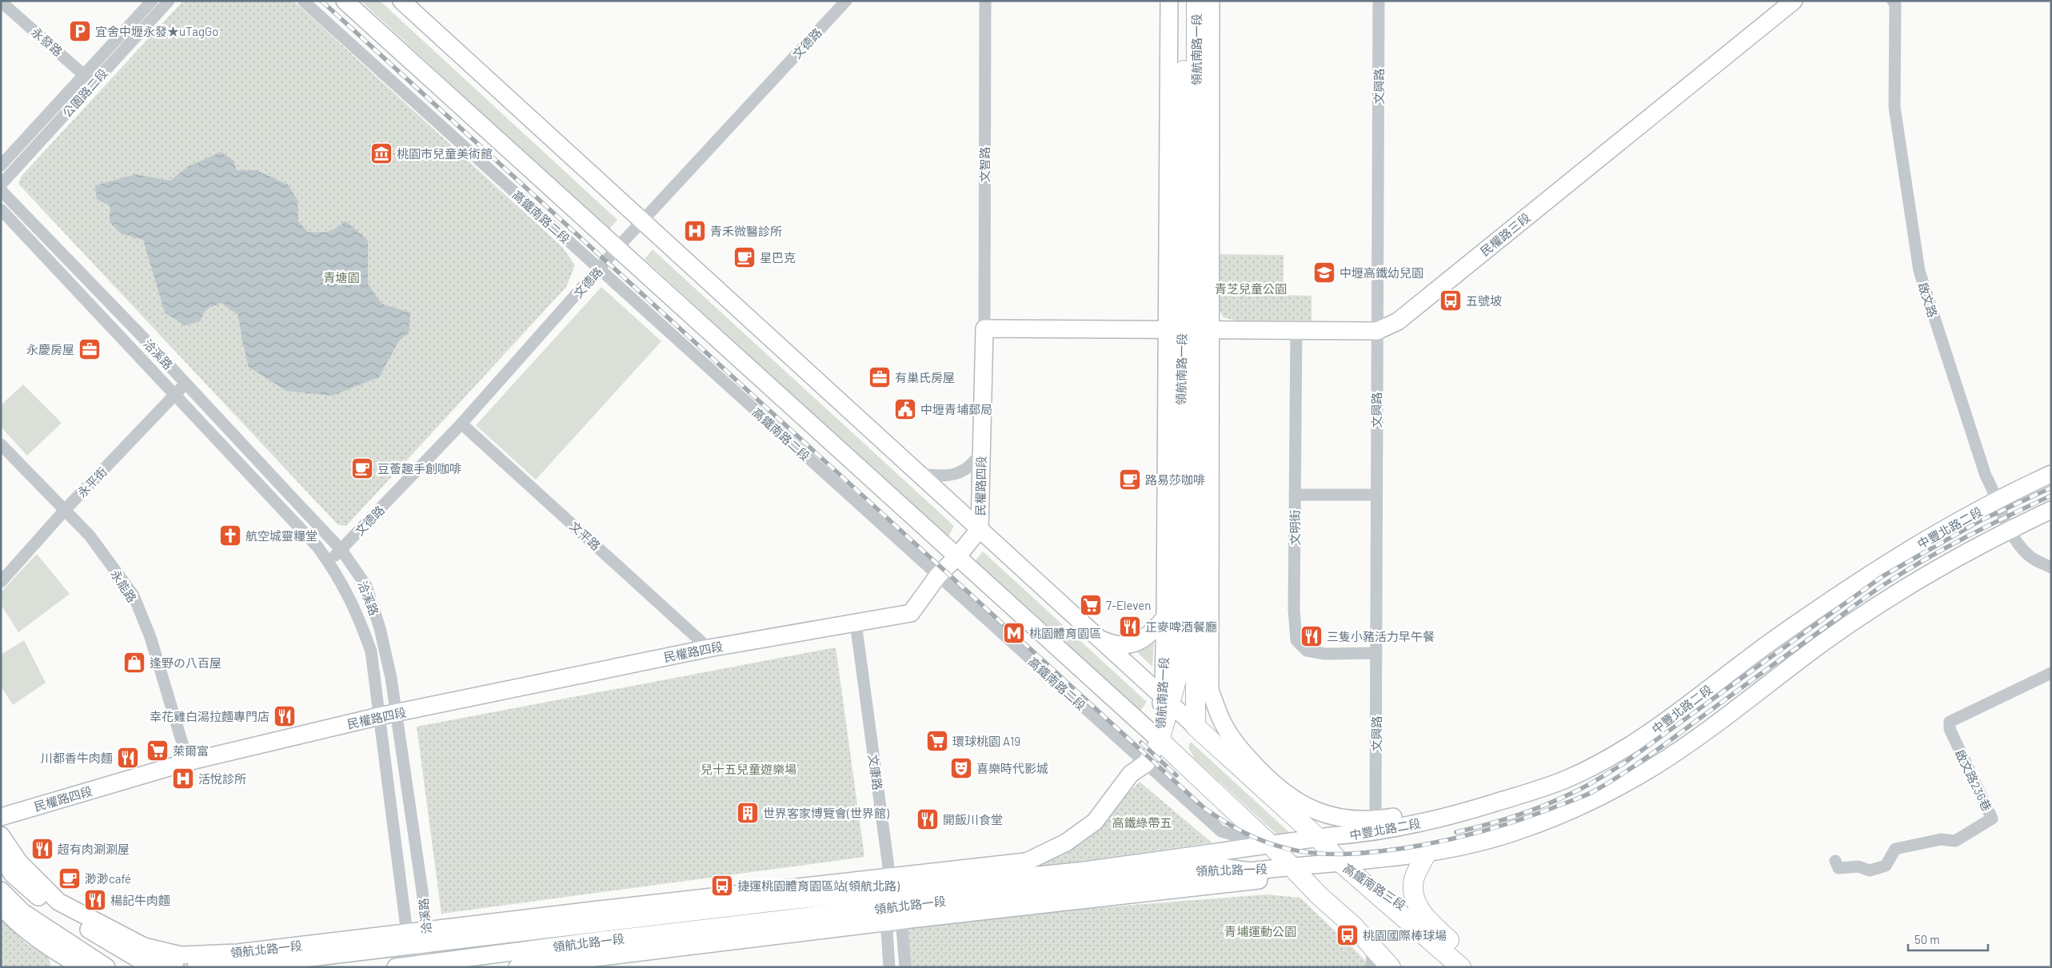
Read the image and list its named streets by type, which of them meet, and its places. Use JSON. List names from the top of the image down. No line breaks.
{"streets":{"main road":["領航南路一段","高鐵南路二段","高鐵南路三段"],"street":["永發路","文德路","文興路","公園路二段","文智路","民權路三段","啟文路","洽溪路","永平街","民權路四段","文明街","中豐北路二段","文平路","永能路","文康路","啟文路236巷","領航北路一段"]},"crossings":[["永發路","公園路二段"],["文德路","高鐵南路二段"],["文德路","洽溪路"],["文德路","文平路"],["領航南路一段","高鐵南路二段"],["領航南路一段","民權路三段"],["文興路","民權路三段"],["文興路","文明街"],["文智路","民權路四段"],["高鐵南路二段","民權路四段"],["高鐵南路二段","中豐北路二段"],["高鐵南路二段","領航北路一段"],["民權路三段","文明街"],["啟文路","中豐北路二段"],["洽溪路","永平街"],["洽溪路","民權路四段"],["洽溪路","領航北路一段"],["永平街","永能路"],["民權路四段","文平路"],["民權路四段","永能路"],["民權路四段","文康路"],["中豐北路二段","領航北路一段"],["文康路","領航北路一段"]],"parks":["青塘園","青芝兒童公園","兒十五兒童遊樂場","高鐵綠帶五","青埔運動公園"],"places":{"parking":["宜舍中壢永發★uTagGo"],"museum":["桃園市兒童美術館"],"hospital":["青禾微醫診所","活悅診所"],"cafe":["星巴克","豆薈趣手創咖啡","路易莎咖啡","渺渺café"],"school or university":["中壢高鐵幼兒園"],"bus stop":["五號坡","捷運桃園體育園區站(領航北路)","桃園國際棒球場"],"office":["永慶房屋","有巢氏房屋"],"public building":["中壢青埔郵局"],"church":["航空城靈糧堂"],"supermarket":["7-Eleven","環球桃園 A19","萊爾富"],"restaurant":["正麥啤酒餐廳","三隻小豬活力早午餐","幸花雞白湯拉麵專門店","川都香牛肉麵","開飯川食堂","超有肉涮涮屋","楊記牛肉麵"],"metro station":["桃園體育園區"],"shop":["逢野の八百屋"],"theatre":["喜樂時代影城"],"building":["世界客家博覽會(世界館)"]},"scale_bar":"50 m"}
